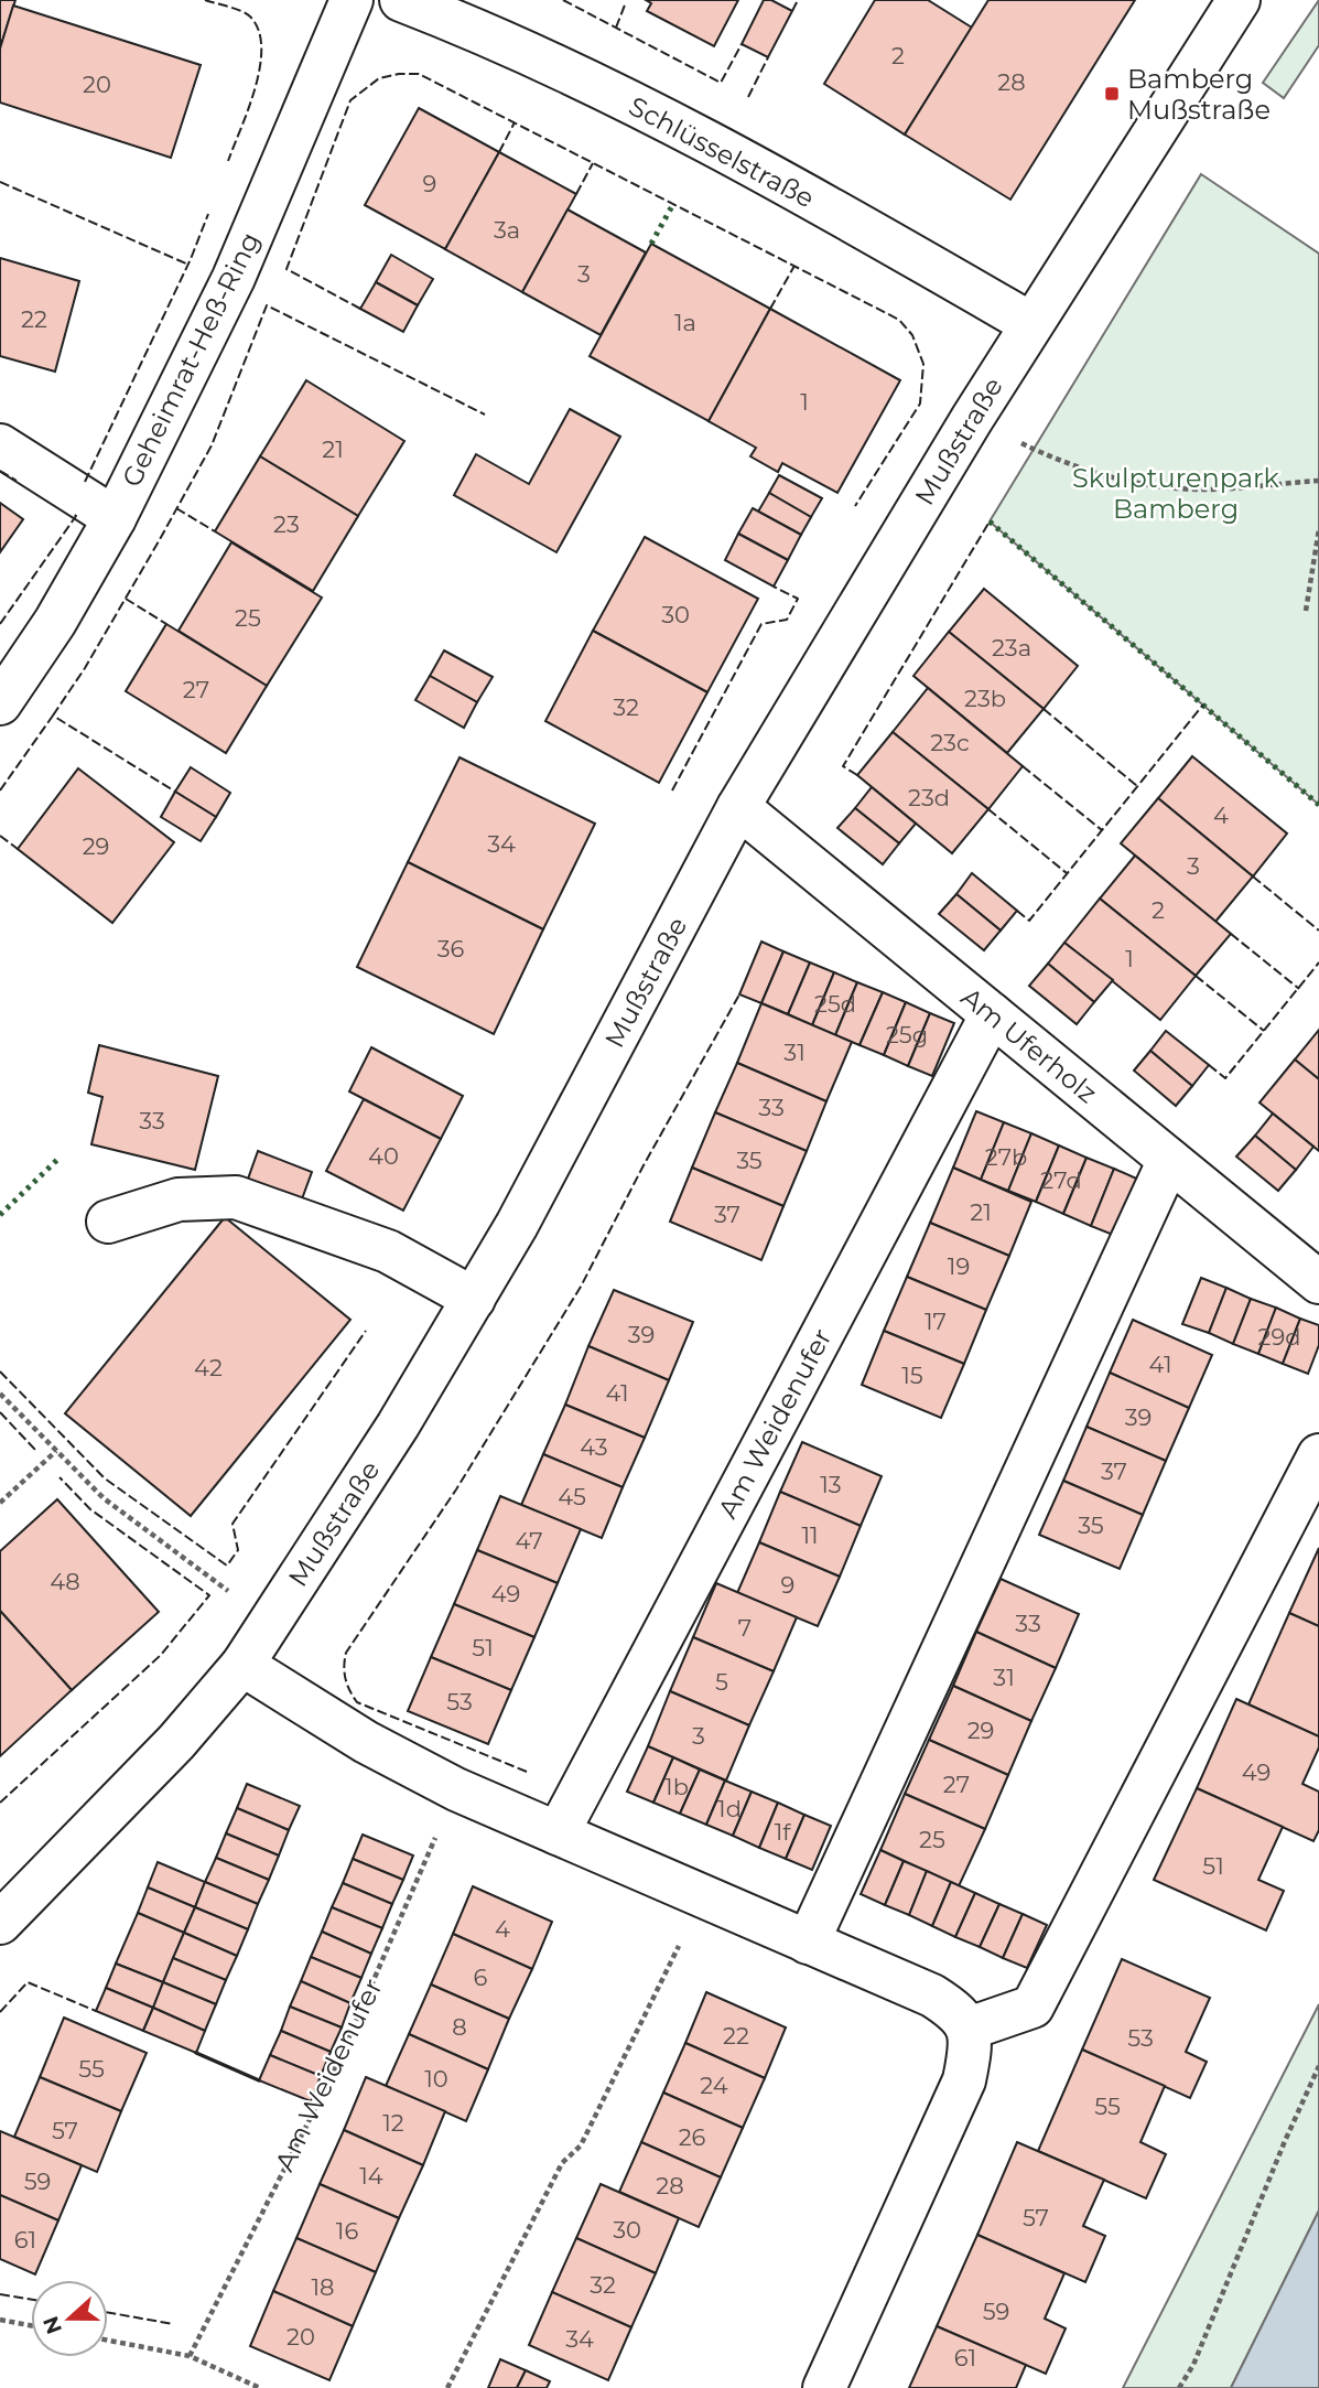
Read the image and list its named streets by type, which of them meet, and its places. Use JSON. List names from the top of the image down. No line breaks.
{"streets":{"street":["Schlüsselstraße","Geheimrat-Heß-Ring","Mußstraße","Am Uferholz","Am Weidenufer"]},"crossings":[["Schlüsselstraße","Mußstraße"],["Mußstraße","Am Uferholz"],["Am Uferholz","Am Weidenufer"]],"parks":["Skulpturenpark Bamberg"],"places":{"transit":["Bamberg Mußstraße"]},"house_numbers":["2","28","20","9","3a","3","22","1a","1","21","23","30","25","23a","27","23b","32","23c","23d","4","34","29","3","2","36","1","25d","25g","31","33","33","40","27b","35","27d","21","37","19","17","39","29d","41","42","15","41","39","43","37","13","45","35","11","47","48","9","49","33","7","51","31","5","53","29","3","49","27","1b","1d","1f","25","51","4","6","8","22","53","55","10","24","55","12","57","26","14","59","28","57","30","16","61","32","18","59","20","34","61"],"north":"left"}
